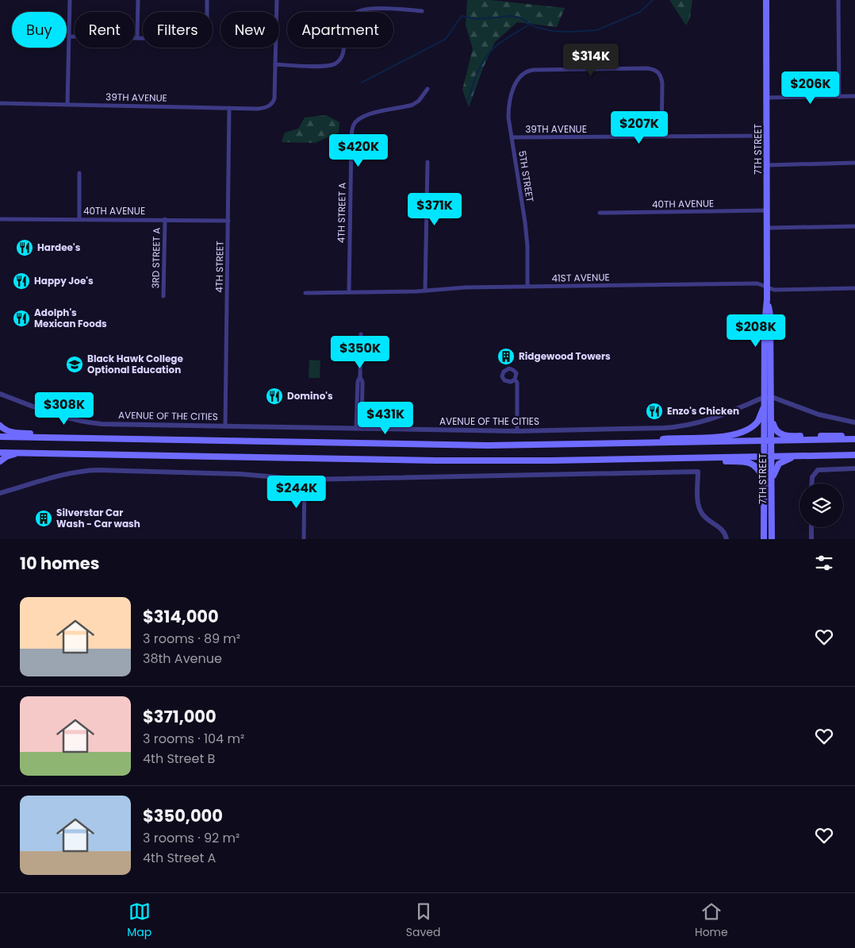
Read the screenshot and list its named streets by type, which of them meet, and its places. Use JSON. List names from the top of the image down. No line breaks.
{"streets":{"main road":["7TH STREET"],"street":["39TH AVENUE","5TH STREET","40TH AVENUE","4TH STREET A","3RD STREET A","4TH STREET","41ST AVENUE","AVENUE OF THE CITIES"]},"crossings":[["39TH AVENUE","7TH STREET"],["39TH AVENUE","5TH STREET"],["39TH AVENUE","4TH STREET"],["7TH STREET","40TH AVENUE"],["7TH STREET","41ST AVENUE"],["7TH STREET","AVENUE OF THE CITIES"],["5TH STREET","41ST AVENUE"],["40TH AVENUE","3RD STREET A"],["40TH AVENUE","4TH STREET"],["4TH STREET A","41ST AVENUE"],["4TH STREET","AVENUE OF THE CITIES"]],"places":{"restaurant":["Hardee's","Happy Joe's","Adolph's Mexican Foods","Domino's","Enzo's Chicken"],"building":["Ridgewood Towers","Silverstar Car Wash - Car wash"],"school or university":["Black Hawk College Optional Education"]},"page":{"chip":["Buy","Rent","Filters","New","Apartment"],"price":["$314K","$206K","$207K","$420K","$371K","$208K","$350K","$308K","$431K","$244K"],"heading":"10 homes","list":[{"name":"$314,000","note":"3 rooms · 89 m² · 38th Avenue"},{"name":"$371,000","note":"3 rooms · 104 m² · 4th Street B"},{"name":"$350,000","note":"3 rooms · 92 m² · 4th Street A"}],"tabs":["Map","Saved","Home"]}}
